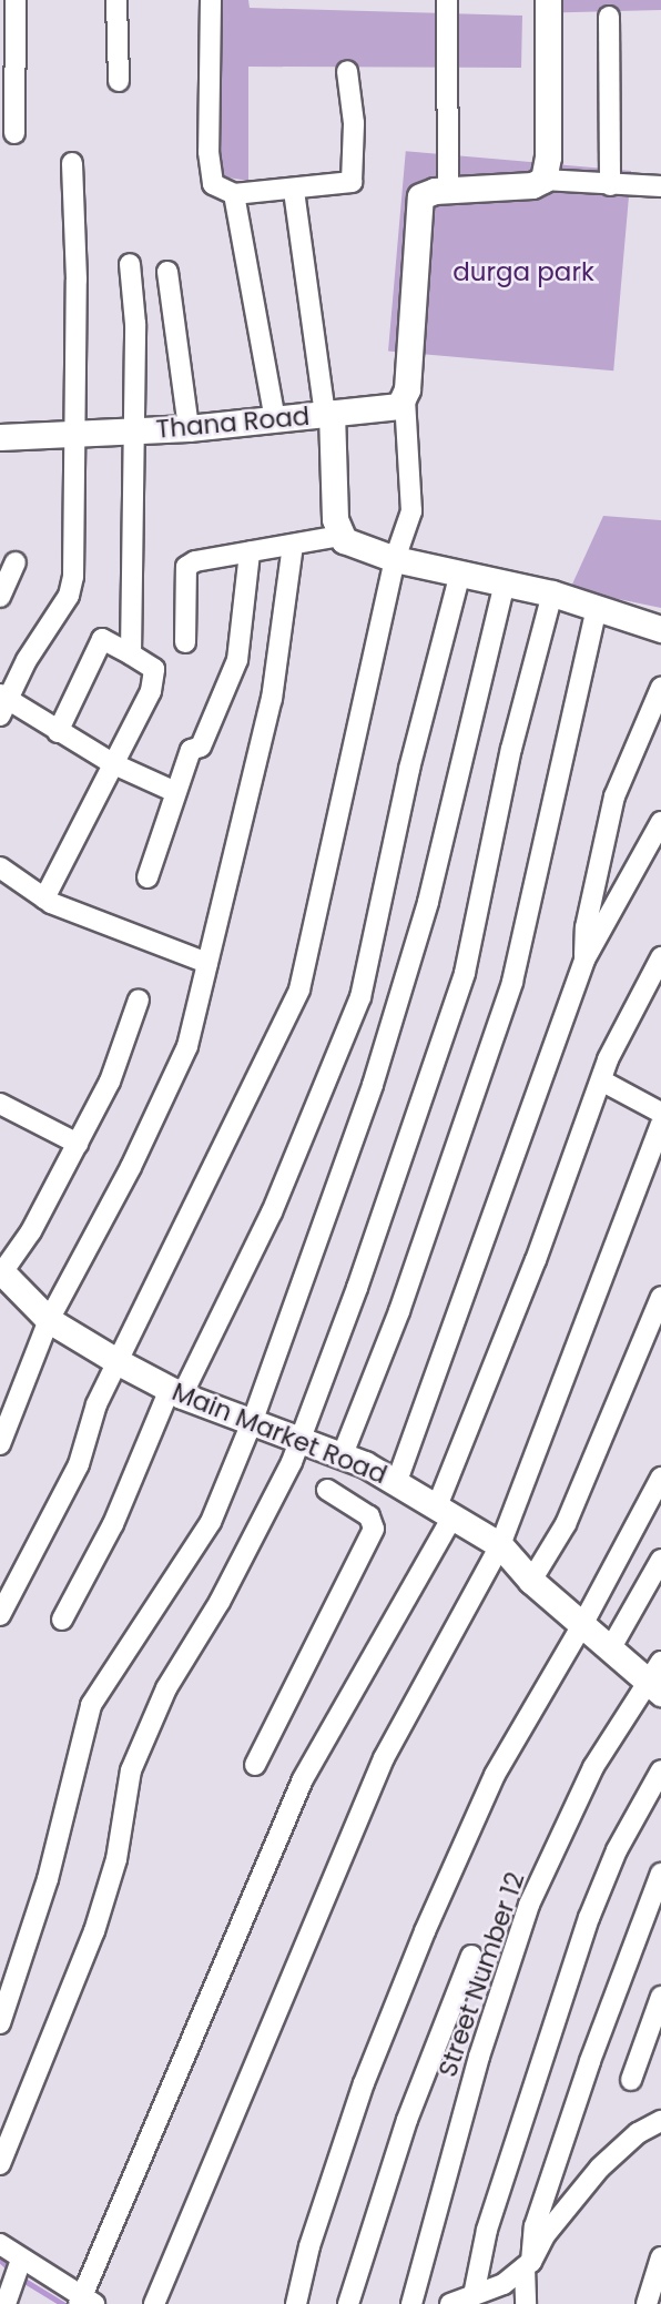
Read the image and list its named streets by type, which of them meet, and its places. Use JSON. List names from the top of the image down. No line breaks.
{"streets":{"street":["Thana Road","Main Market Road","Street Number 12"]},"crossings":[["Main Market Road","Street Number 12"]],"parks":["durga park"]}
